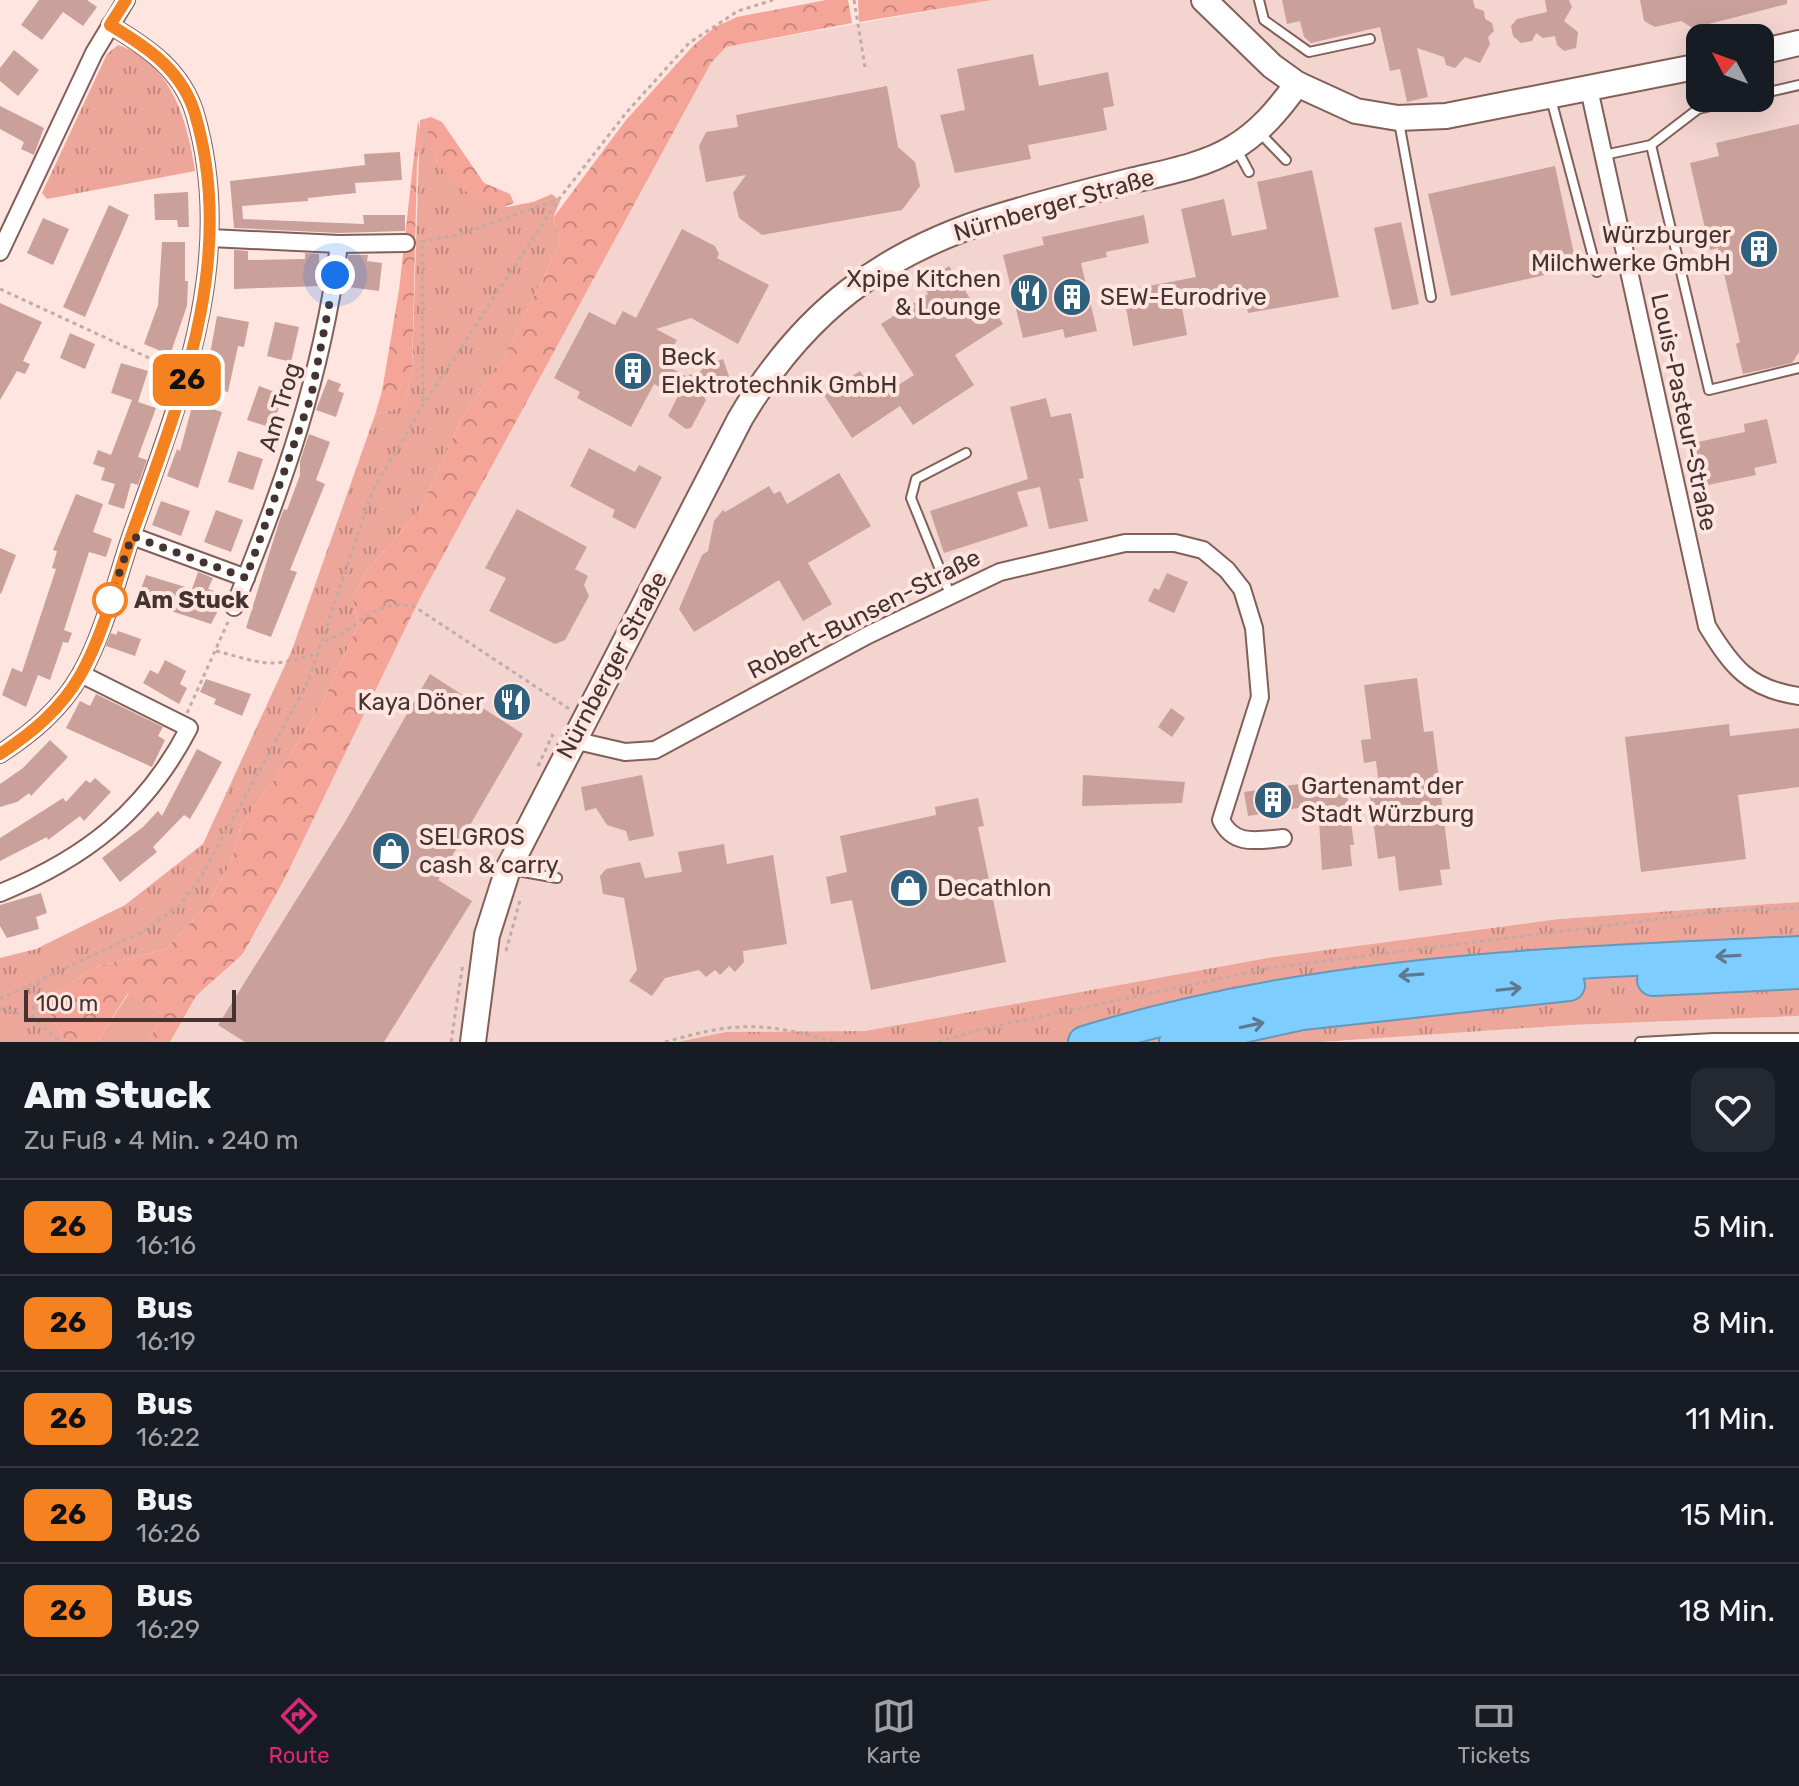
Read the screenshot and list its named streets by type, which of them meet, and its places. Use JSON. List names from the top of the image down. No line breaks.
{"streets":{"street":["Nürnberger Straße","Am Trog","Louis-Pasteur-Straße","Robert-Bunsen-Straße"]},"crossings":[["Nürnberger Straße","Robert-Bunsen-Straße"]],"places":{"building":["Würzburger Milchwerke GmbH","SEW-Eurodrive","Beck Elektrotechnik GmbH","Gartenamt der Stadt Würzburg"],"restaurant":["Xpipe Kitchen & Lounge","Kaya Döner"],"other":["Am Stuck"],"shop":["SELGROS cash & carry","Decathlon"]},"lines":["bus line 26"],"scale_bar":"100 m","north":"top left","page":{"on_map":"26","scale":"100 m","heading":["Am Stuck","Zu Fuß · 4 Min. · 240 m"],"list":[{"mark":"26","name":"Bus","note":"16:16","value":"5 Min."},{"mark":"26","name":"Bus","note":"16:19","value":"8 Min."},{"mark":"26","name":"Bus","note":"16:22","value":"11 Min."},{"mark":"26","name":"Bus","note":"16:26","value":"15 Min."},{"mark":"26","name":"Bus","note":"16:29","value":"18 Min."}],"tabs":["Route","Karte","Tickets"]}}
